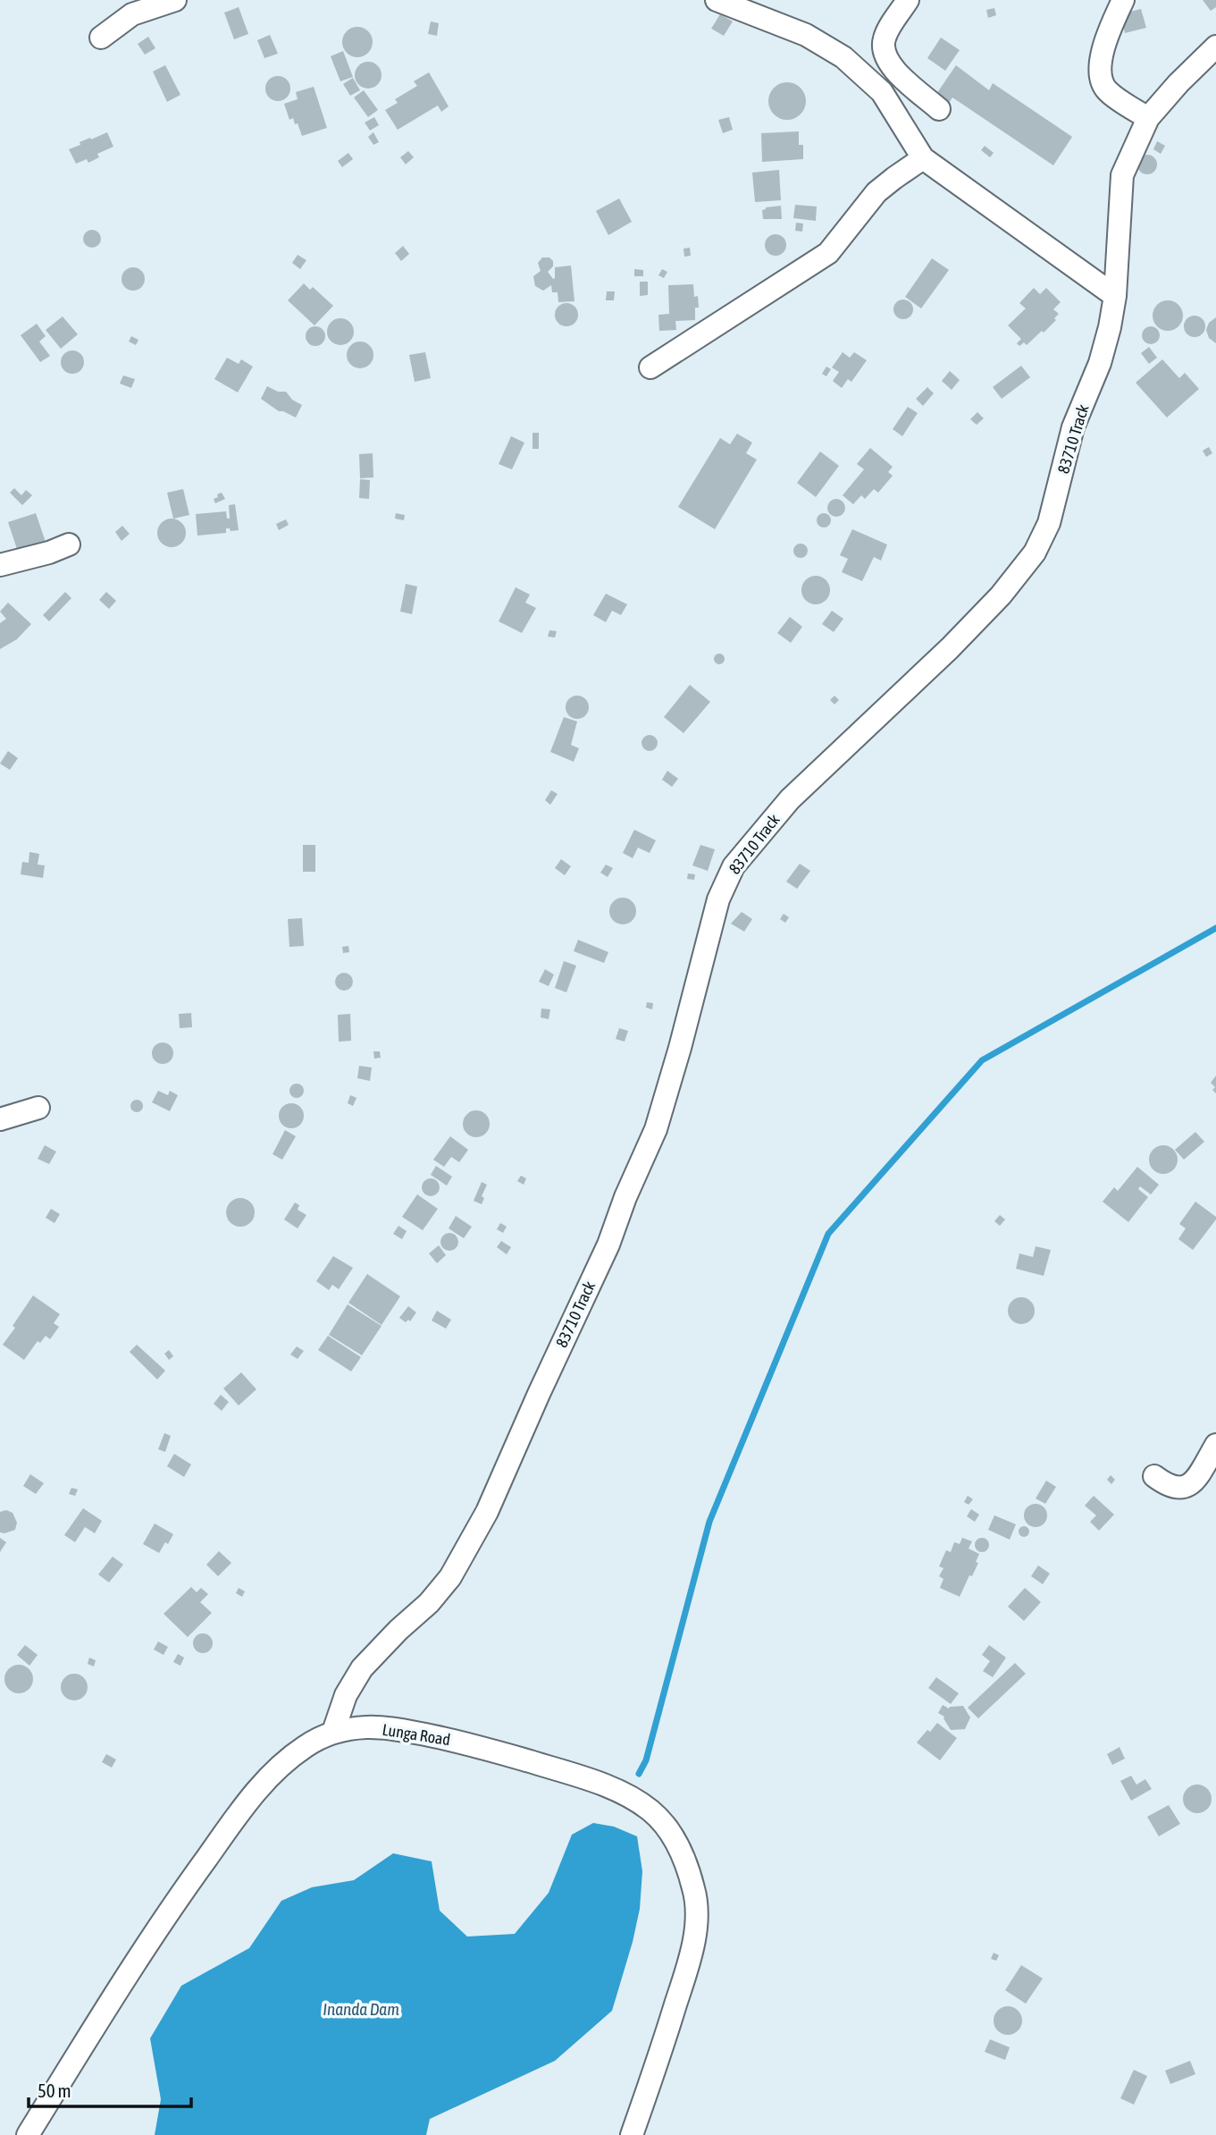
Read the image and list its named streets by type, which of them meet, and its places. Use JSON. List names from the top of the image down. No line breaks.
{"streets":{"street":["83710 Track","Lunga Road"]},"crossings":[["83710 Track","Lunga Road"]],"water":["Inanda Dam"],"scale_bar":"50 m"}
